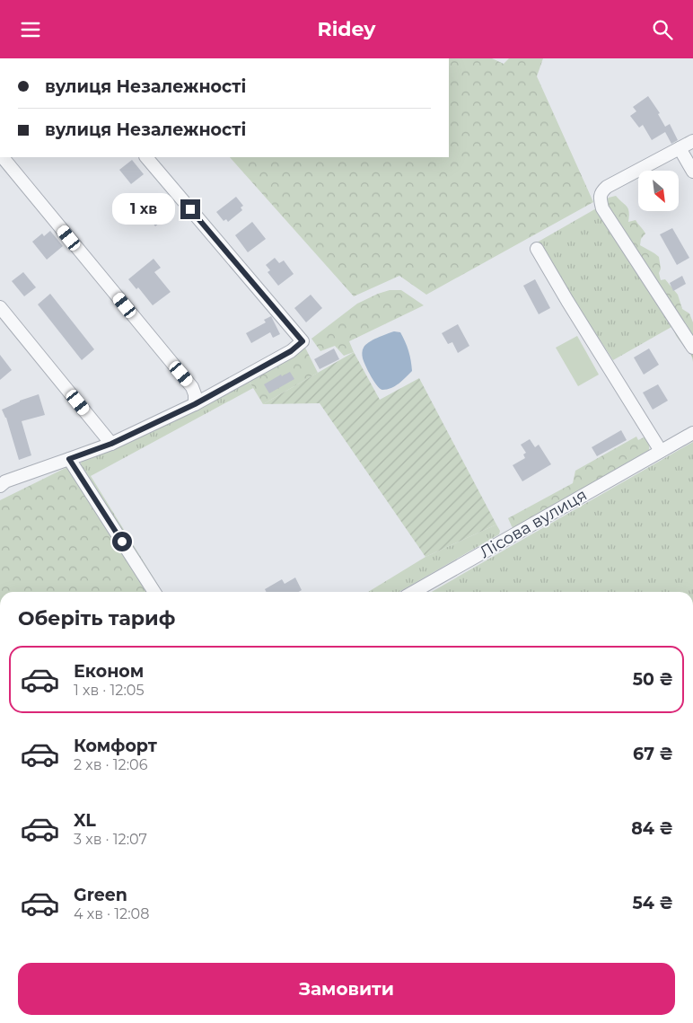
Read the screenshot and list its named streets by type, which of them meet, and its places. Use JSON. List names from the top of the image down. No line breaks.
{"streets":{"street":["Лісова вулиця"]},"north":"bottom right","page":{"header":"Ridey","banner":["вулиця Незалежності","вулиця Незалежності"],"bubble":"1 хв","heading":"Оберіть тариф","list":[{"name":"Економ","note":"1 хв · 12:05","value":"50 ₴"},{"name":"Комфорт","note":"2 хв · 12:06","value":"67 ₴"},{"name":"XL","note":"3 хв · 12:07","value":"84 ₴"},{"name":"Green","note":"4 хв · 12:08","value":"54 ₴"}],"buttons":"Замовити"}}
